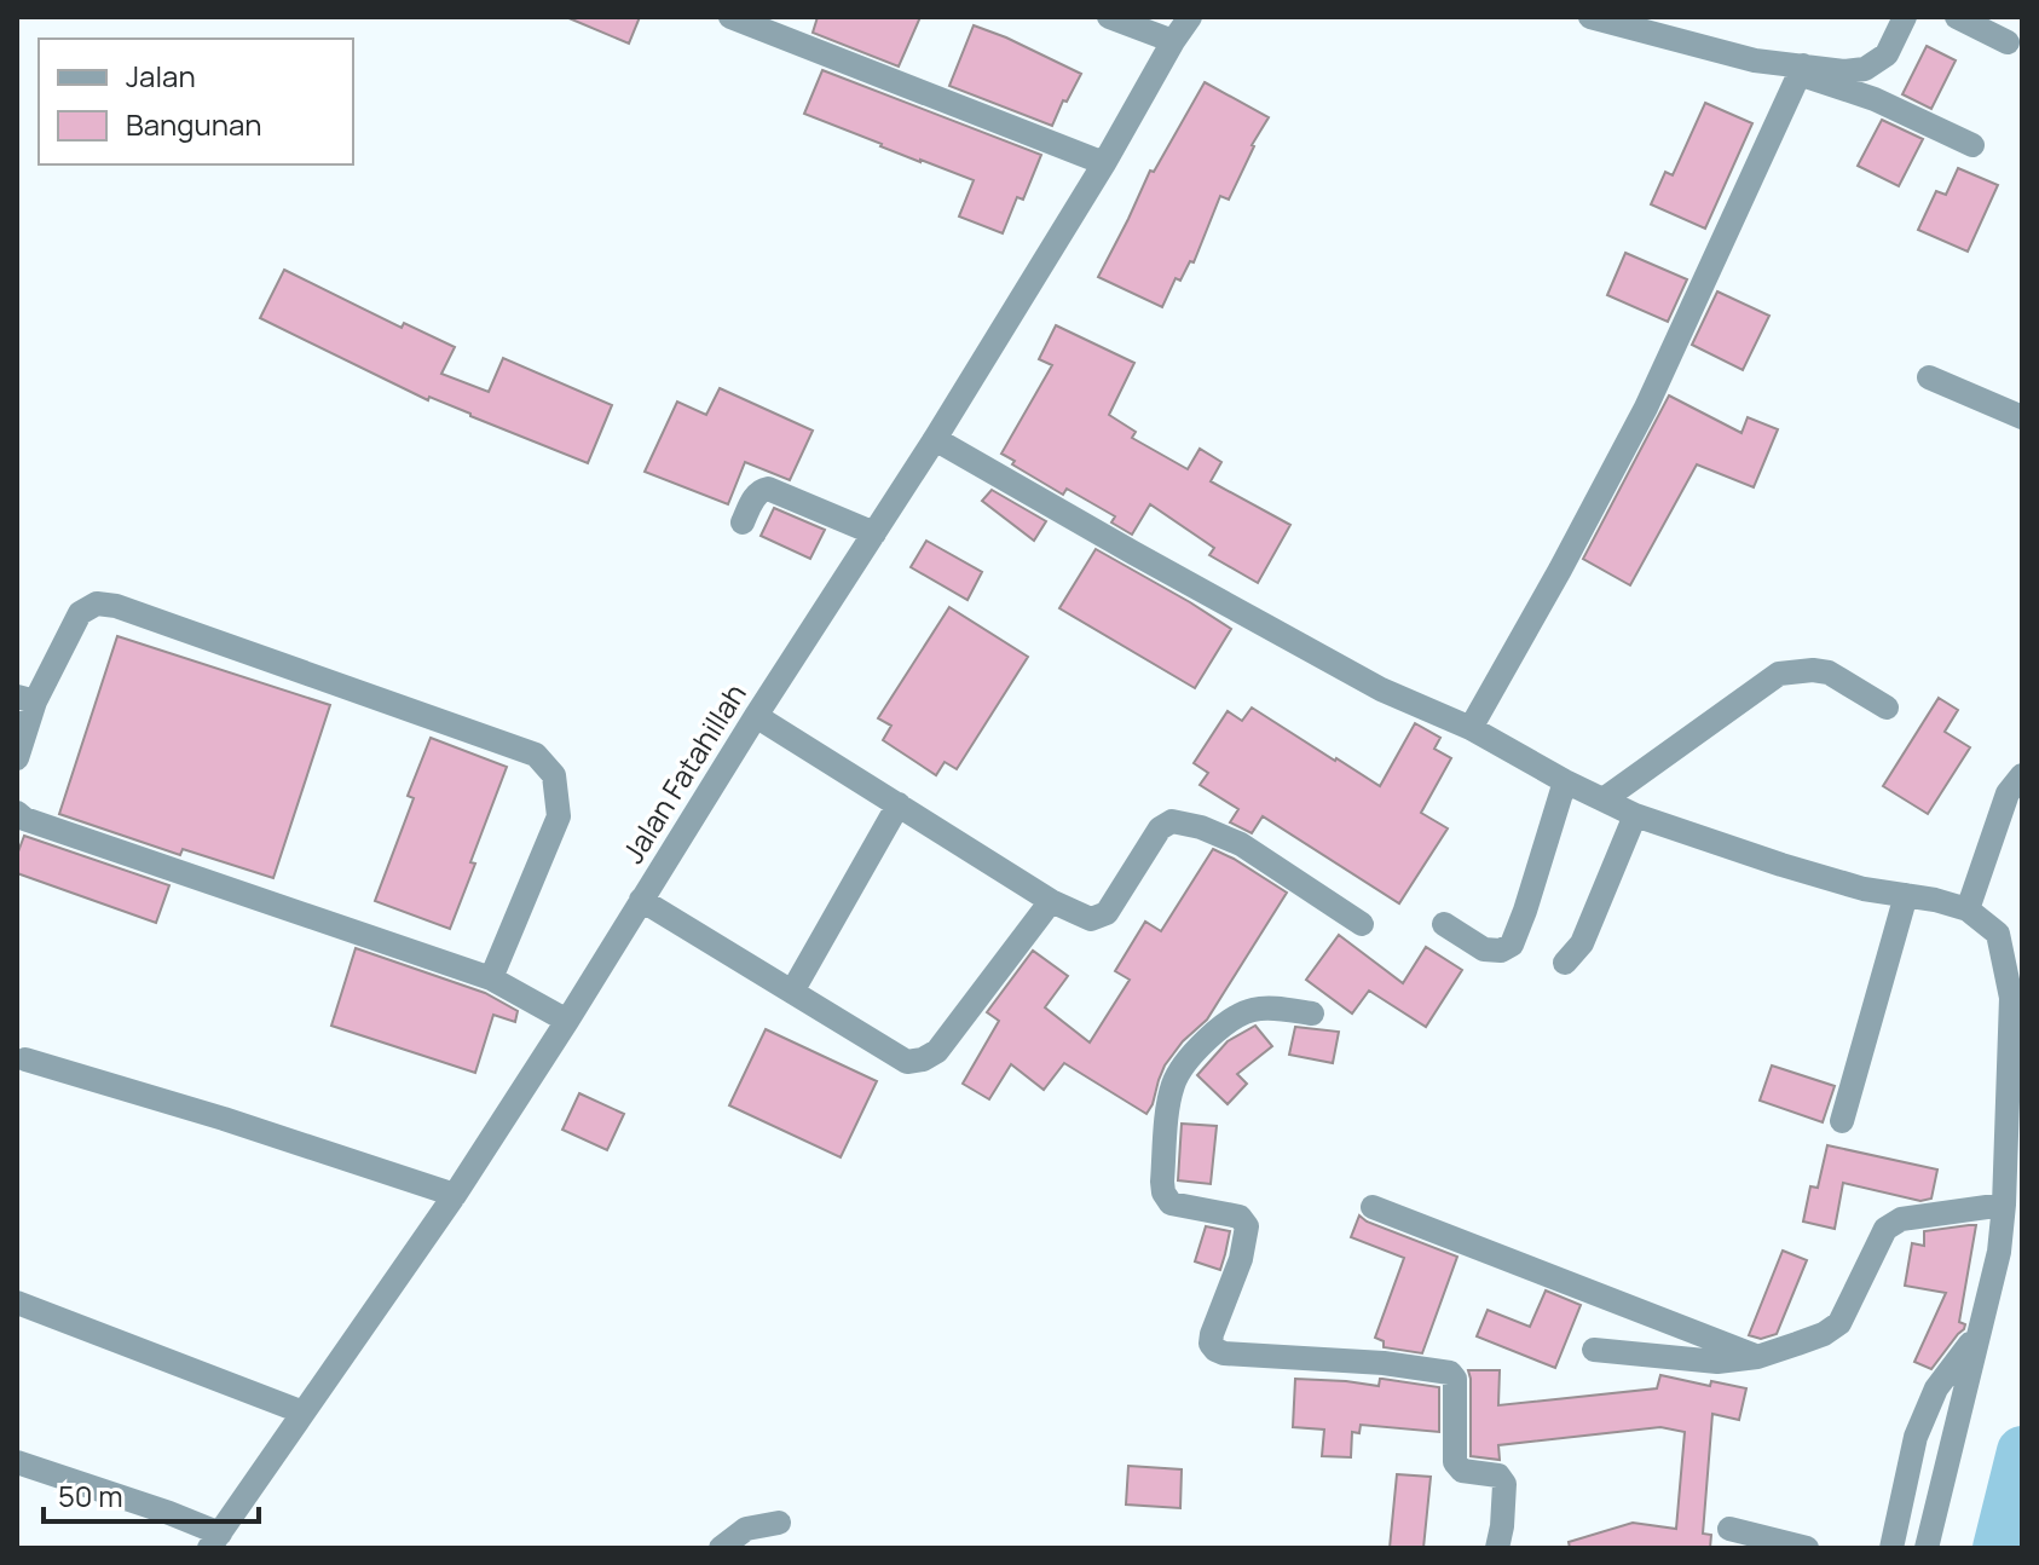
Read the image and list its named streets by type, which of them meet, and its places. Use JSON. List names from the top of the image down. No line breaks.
{"streets":{"street":["Jalan Fatahillah"]},"legend":["Jalan","Bangunan"],"scale_bar":"50 m"}
